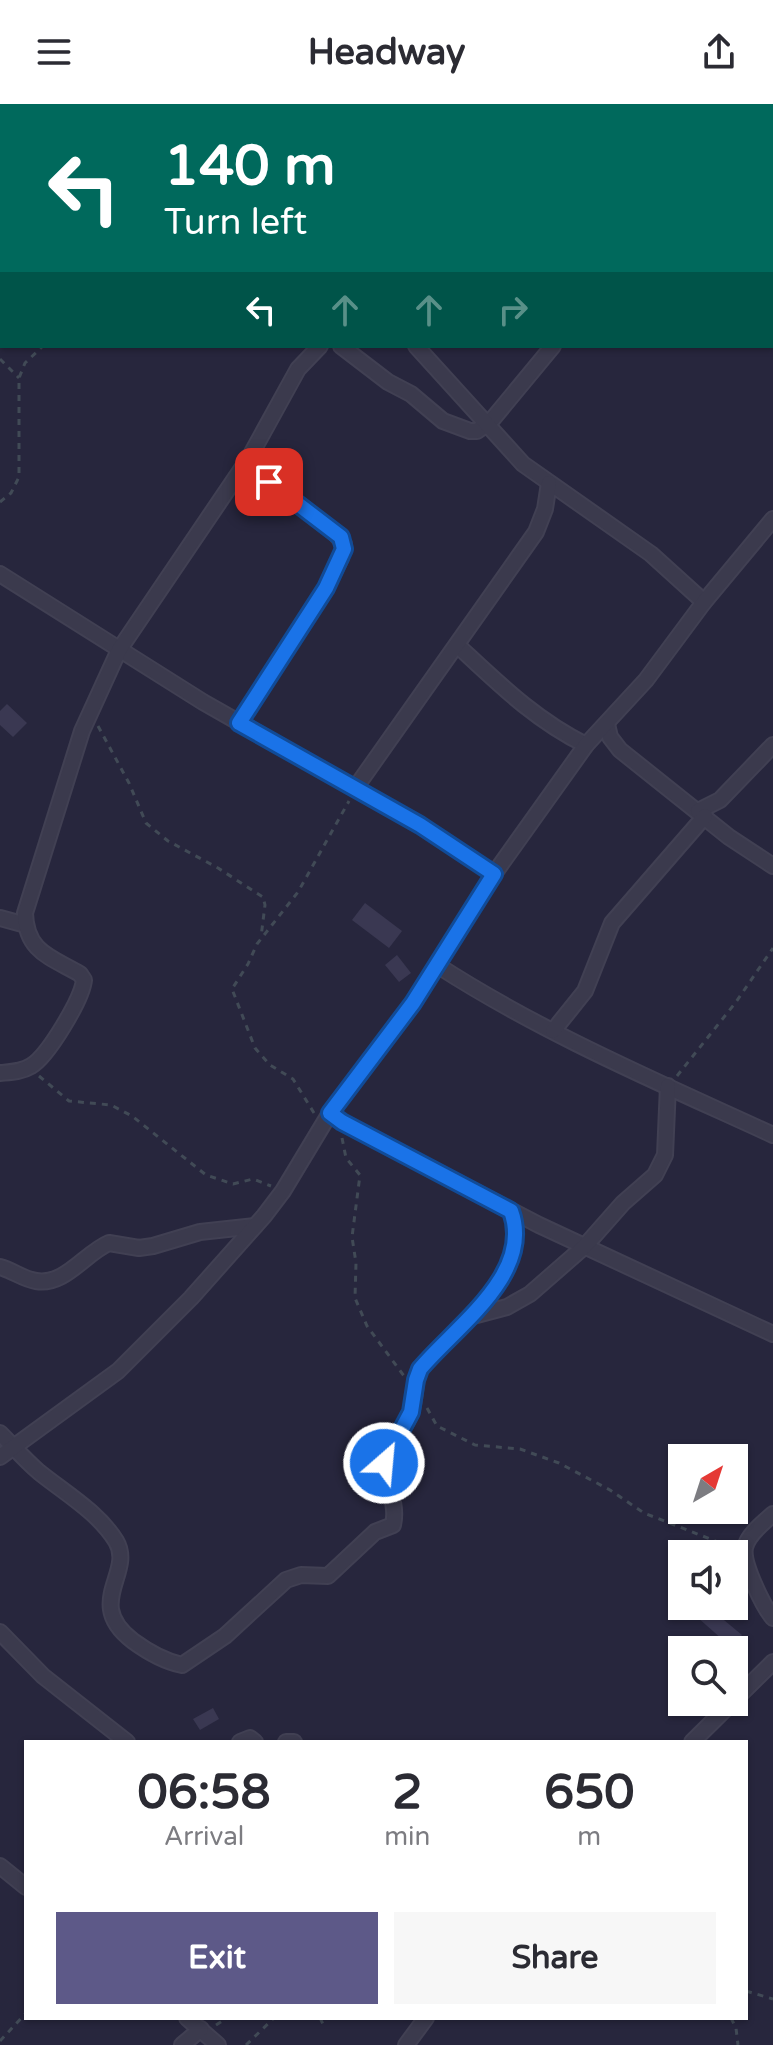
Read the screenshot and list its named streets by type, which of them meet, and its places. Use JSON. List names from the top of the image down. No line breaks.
{"north":"top right","page":{"header":"Headway","turn":["140 m","Turn left"],"eta":["06:58","Arrival","2","min","650","m"],"buttons":["Exit","Share"]}}
